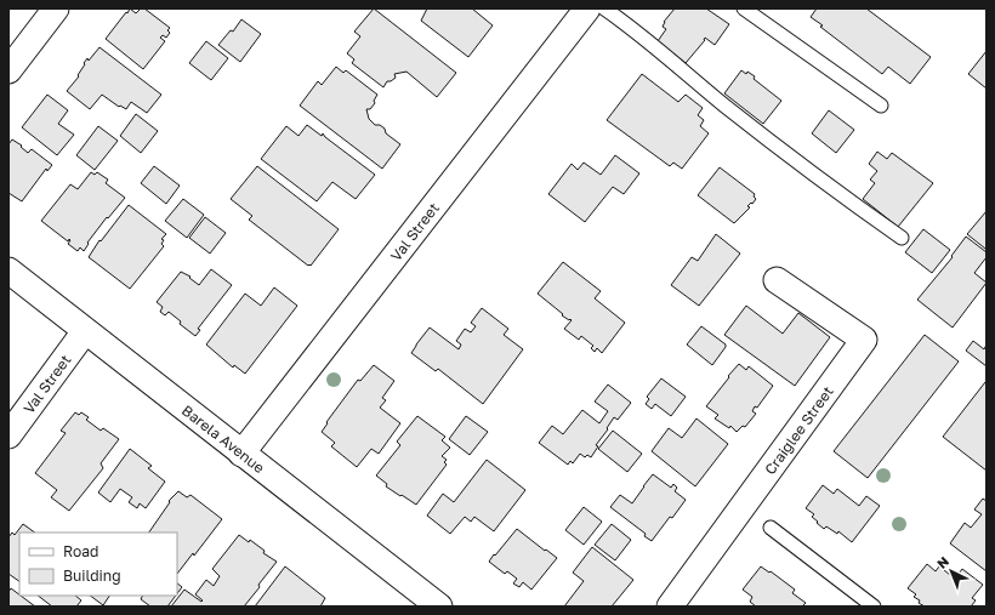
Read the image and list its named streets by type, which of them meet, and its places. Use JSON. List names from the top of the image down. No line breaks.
{"streets":{"street":["Val Street","Craiglee Street","Barela Avenue"]},"crossings":[["Val Street","Barela Avenue"]],"legend":["Road","Building"],"north":"top left"}
